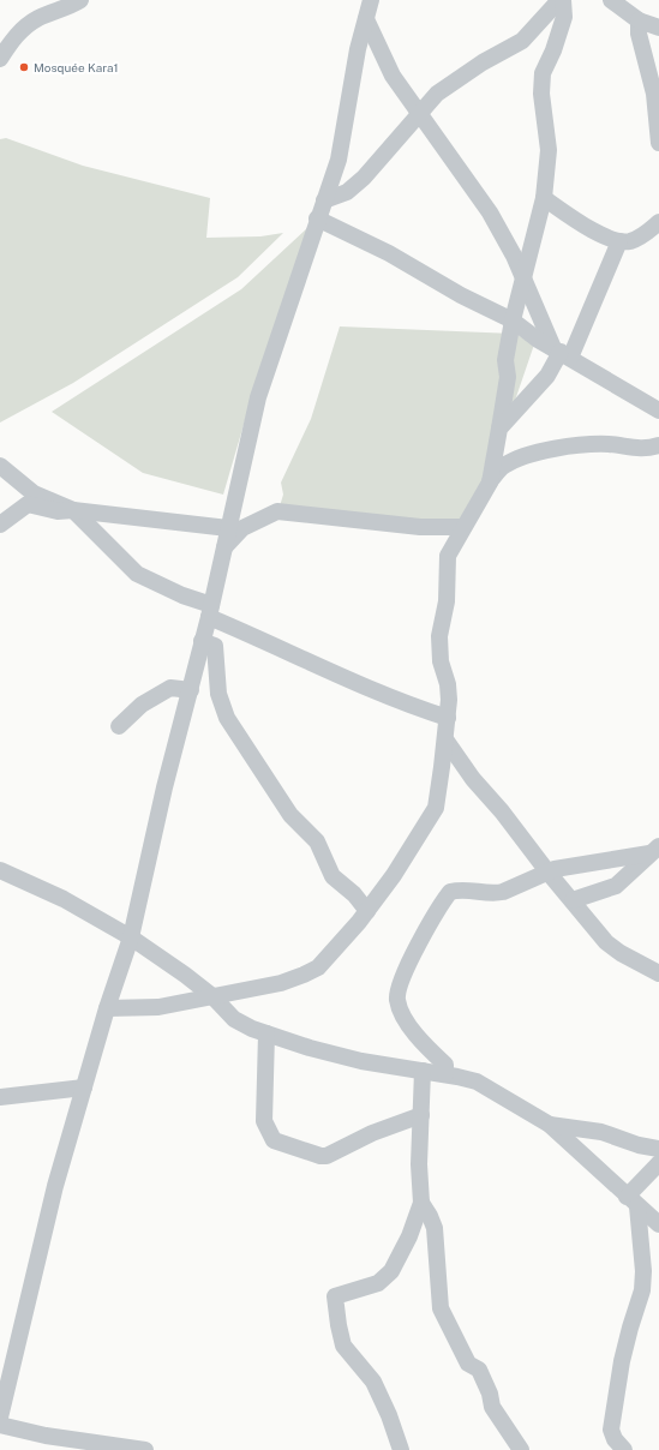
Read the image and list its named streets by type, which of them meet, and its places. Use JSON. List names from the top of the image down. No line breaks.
{"places":["Mosquée Kara1"]}
